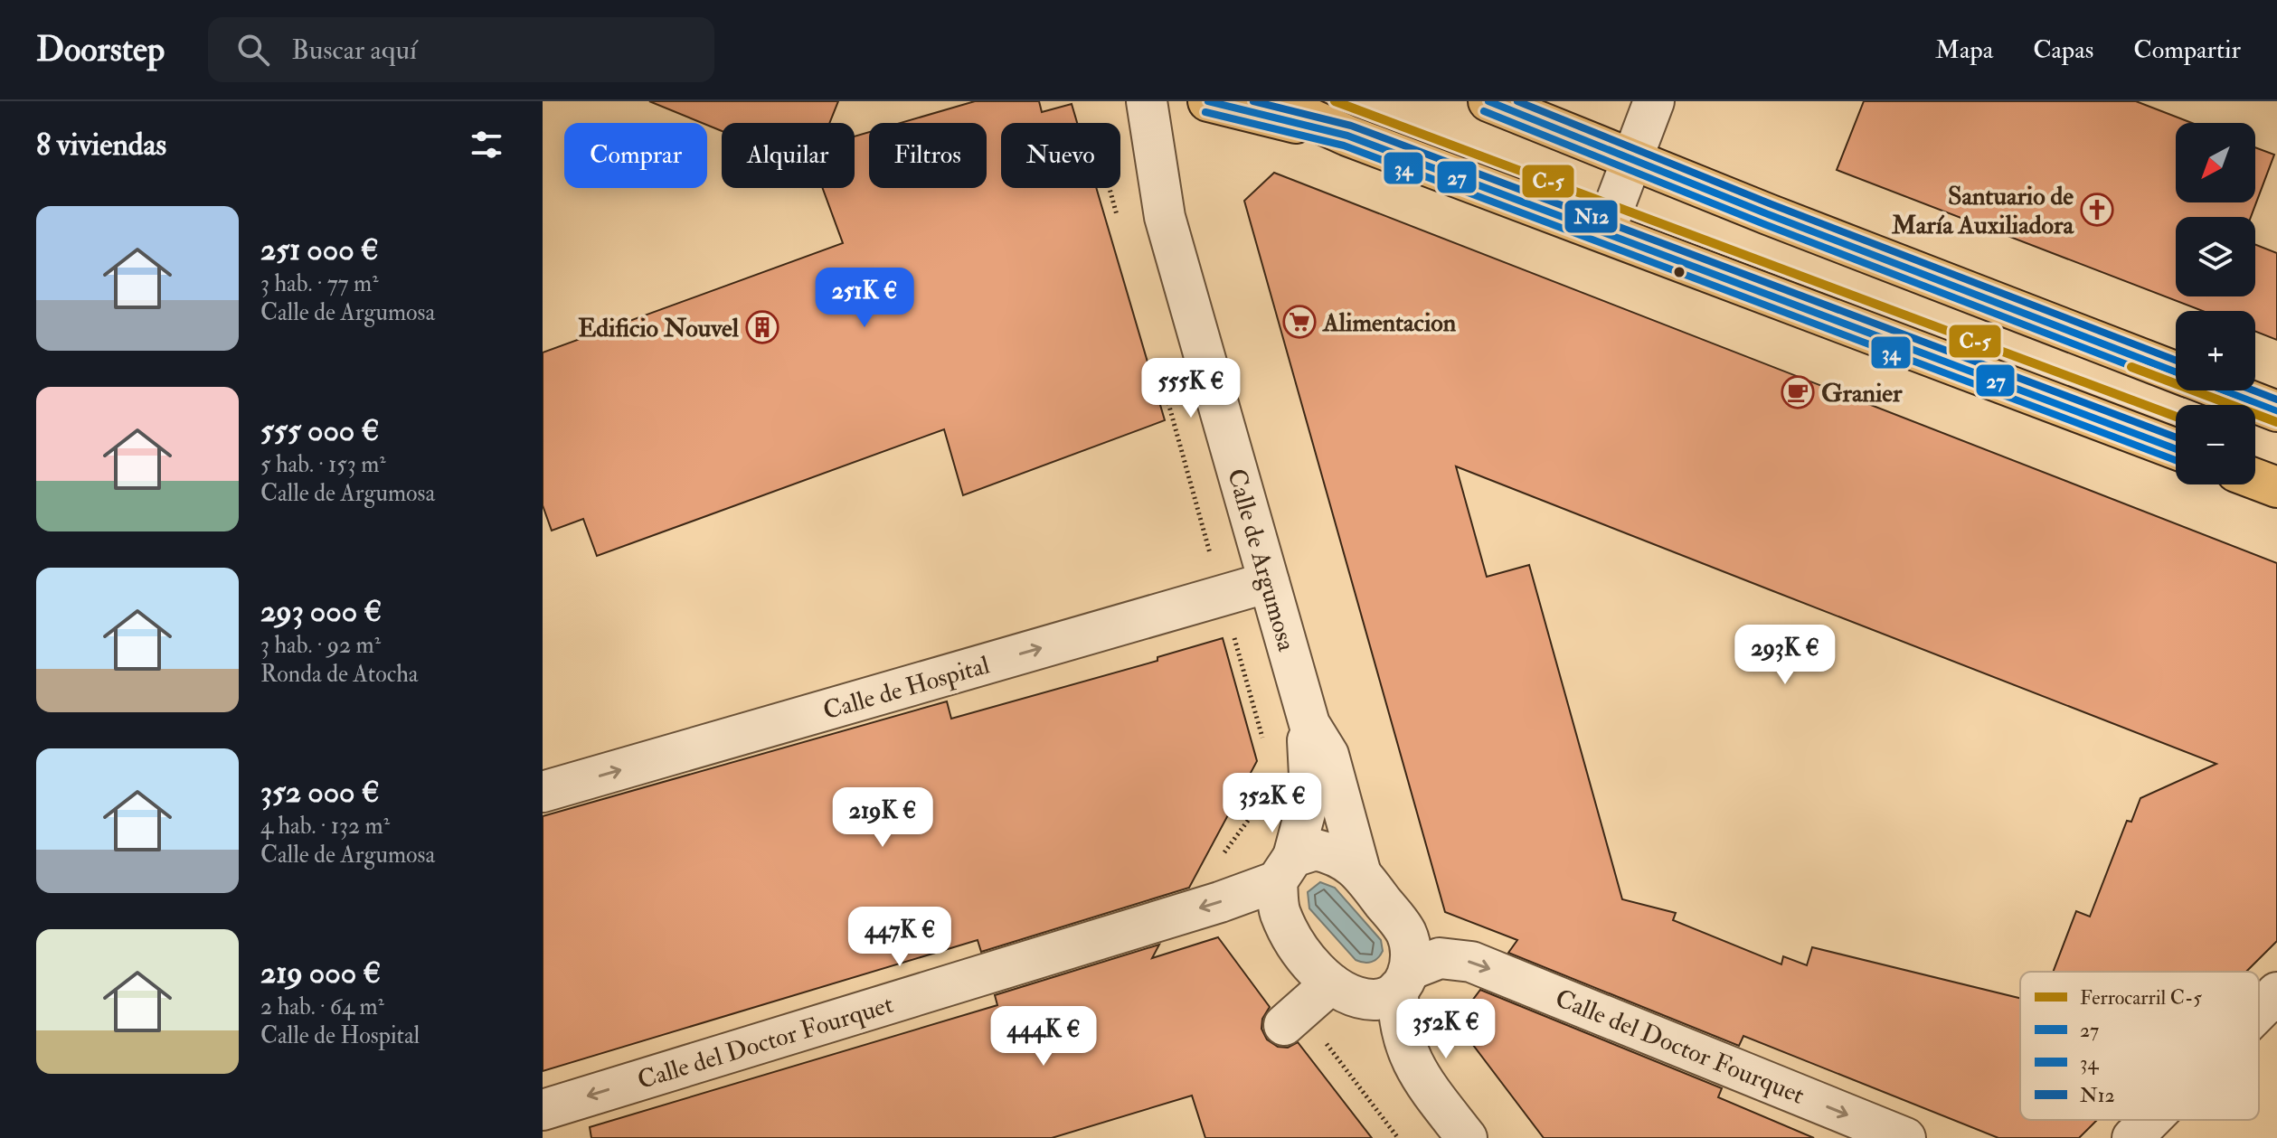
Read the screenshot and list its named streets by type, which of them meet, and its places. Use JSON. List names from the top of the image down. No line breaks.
{"streets":{"street":["Calle de Argumosa","Calle de Hospital","Calle del Doctor Fourquet"]},"crossings":[["Calle de Argumosa","Calle de Hospital"],["Calle de Argumosa","Calle del Doctor Fourquet"]],"one_way":["Calle de Hospital"],"places":{"church":["Santuario de María Auxiliadora"],"supermarket":["Alimentacion"],"building":["Edificio Nouvel"],"cafe":["Granier"]},"lines":["rail line C-5","transit line 27","transit line N12","transit line 34"],"legend":["Ferrocarril C-5","27","34","N12"],"north":"bottom left","page":{"header":"Doorstep","search":"Buscar aquí","nav":["Mapa","Capas","Compartir"],"heading":"8 viviendas","map_buttons":["+","−"],"chip":["Comprar","Alquilar","Filtros","Nuevo"],"list":[{"name":"251 000 €","note":"3 hab. · 77 m² · Calle de Argumosa"},{"name":"555 000 €","note":"5 hab. · 153 m² · Calle de Argumosa"},{"name":"293 000 €","note":"3 hab. · 92 m² · Ronda de Atocha"},{"name":"352 000 €","note":"4 hab. · 132 m² · Calle de Argumosa"},{"name":"219 000 €","note":"2 hab. · 64 m² · Calle de Hospital"}],"price":["251K €","555K €","293K €","352K €","219K €","447K €","352K €","444K €"]}}
